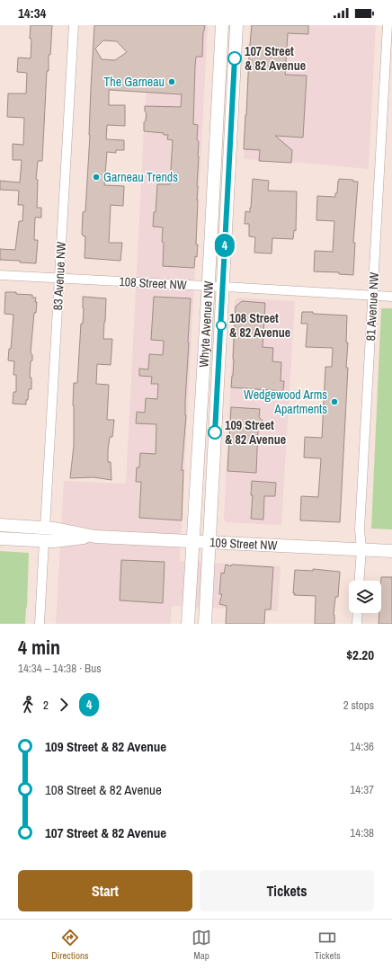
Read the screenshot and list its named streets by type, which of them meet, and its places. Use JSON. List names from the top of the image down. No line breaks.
{"streets":{"main road":["Whyte Avenue NW","109 Street NW"],"street":["83 Avenue NW","108 Street NW","81 Avenue NW"]},"crossings":[["83 Avenue NW","108 Street NW"],["83 Avenue NW","109 Street NW"],["108 Street NW","81 Avenue NW"],["108 Street NW","Whyte Avenue NW"],["81 Avenue NW","109 Street NW"],["Whyte Avenue NW","109 Street NW"]],"places":["107 Street & 82 Avenue","The Garneau","Garneau Trends","108 Street & 82 Avenue","Wedgewood Arms Apartments","109 Street & 82 Avenue"],"lines":["bus line 4"],"page":{"status":"14:34","on_map":"4","heading":["4 min","14:34 – 14:38 · Bus","$2.20"],"legs":["2","4","2 stops"],"list":[{"name":"109 Street & 82 Avenue","value":"14:36"},{"name":"108 Street & 82 Avenue","value":"14:37"},{"name":"107 Street & 82 Avenue","value":"14:38"}],"buttons":["Start","Tickets"],"tabs":["Directions","Map","Tickets"]}}
